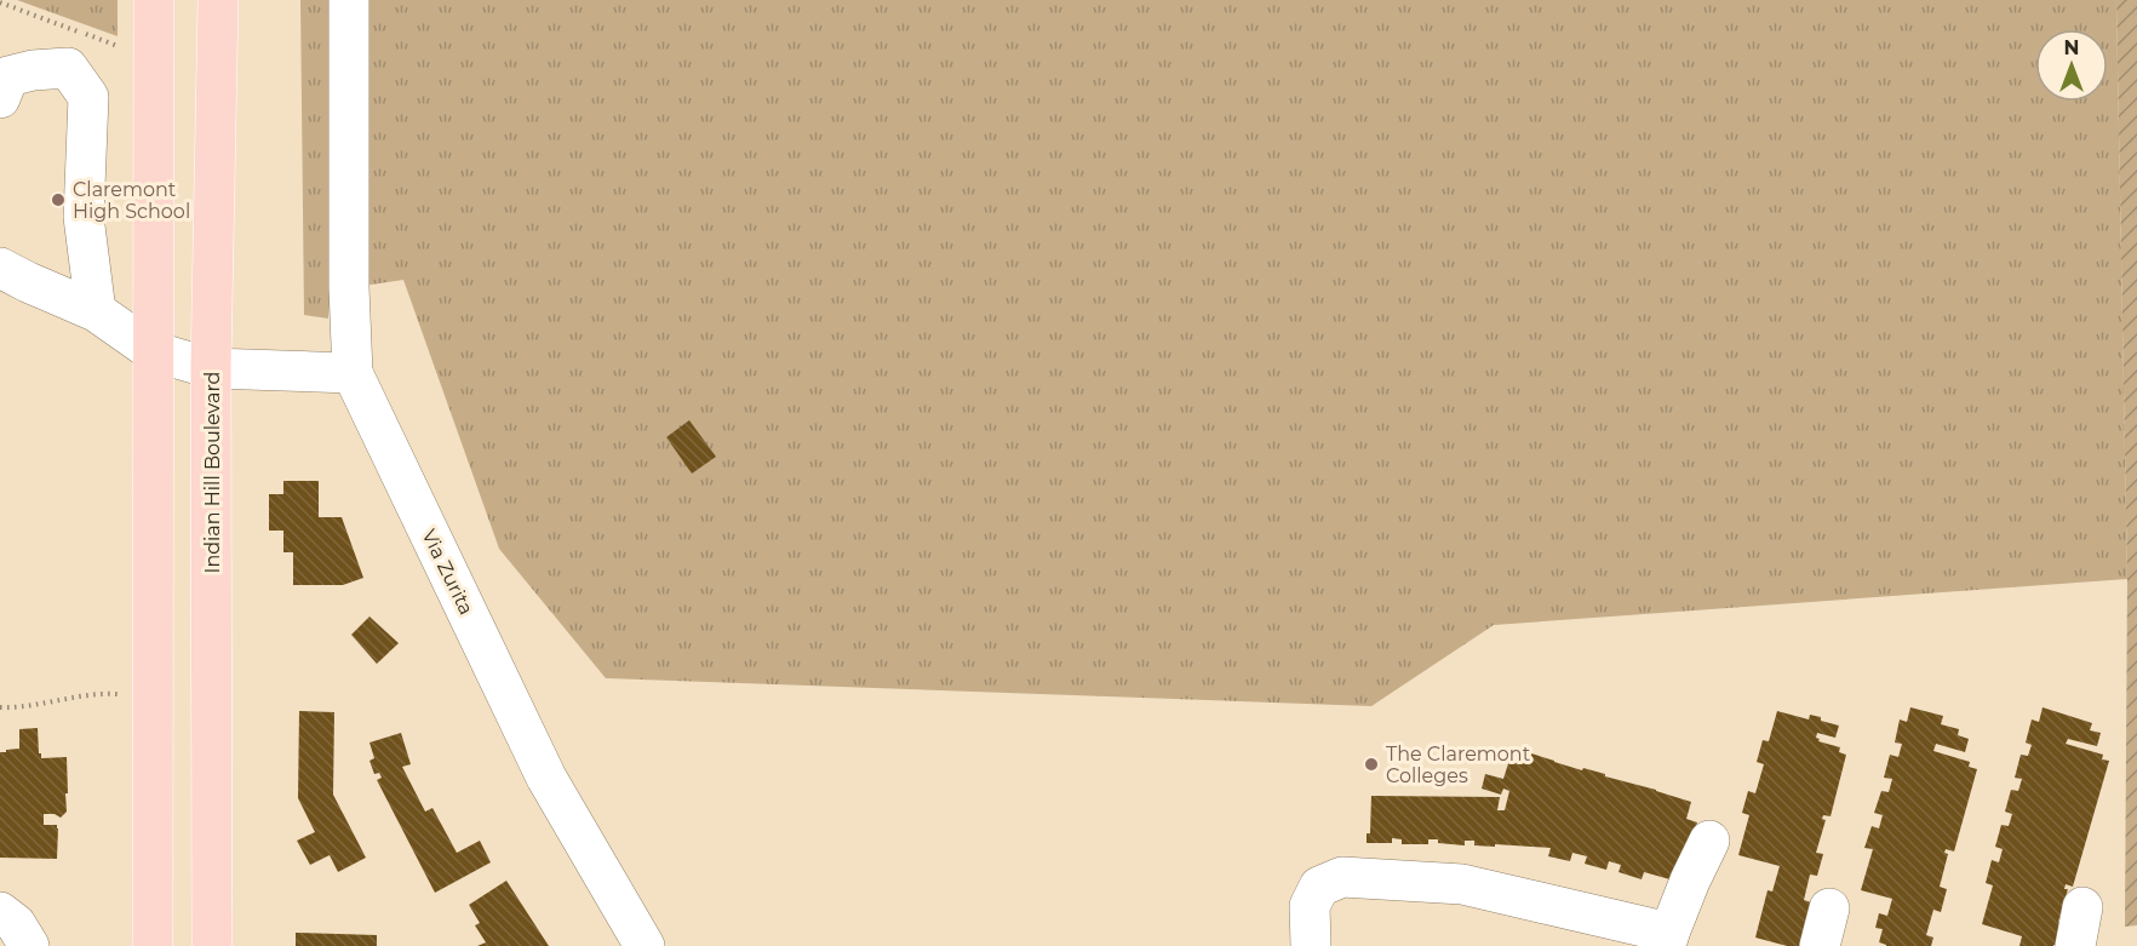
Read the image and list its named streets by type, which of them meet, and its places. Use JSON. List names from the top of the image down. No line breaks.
{"streets":{"main road":["Indian Hill Boulevard"],"street":["Via Zurita"]},"places":["Claremont High School","The Claremont Colleges"],"north":"top"}
